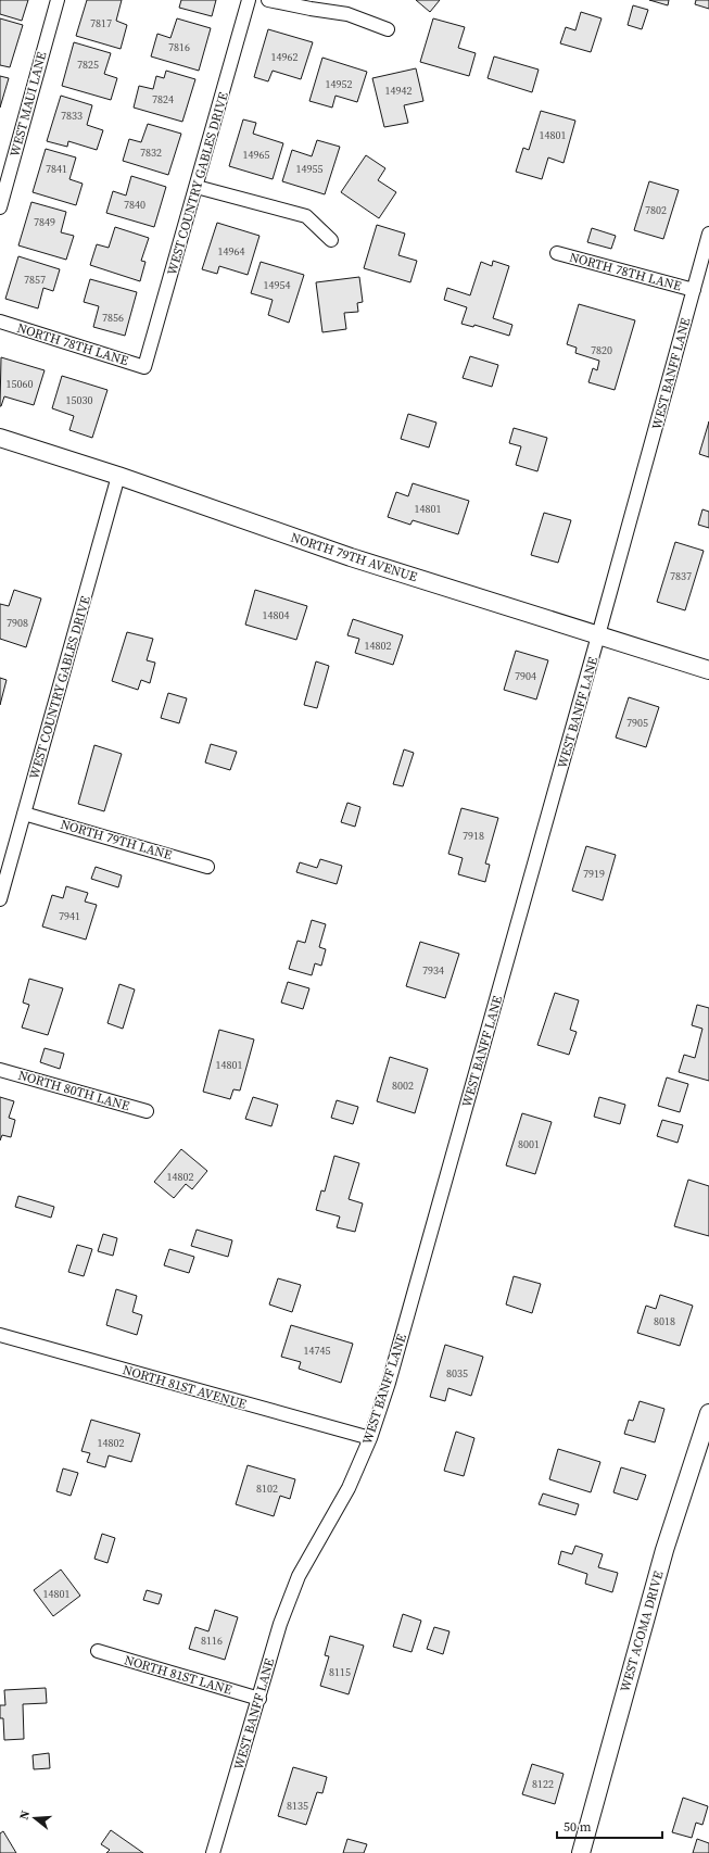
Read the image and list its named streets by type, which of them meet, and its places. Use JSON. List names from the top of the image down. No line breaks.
{"streets":{"street":["WEST MAUI LANE","WEST COUNTRY GABLES DRIVE","NORTH 78TH LANE","WEST BANFF LANE","NORTH 79TH AVENUE","NORTH 79TH LANE","NORTH 80TH LANE","NORTH 81ST AVENUE","WEST ACOMA DRIVE","NORTH 81ST LANE"]},"crossings":[["WEST COUNTRY GABLES DRIVE","NORTH 78TH LANE"],["WEST COUNTRY GABLES DRIVE","NORTH 79TH AVENUE"],["WEST COUNTRY GABLES DRIVE","NORTH 79TH LANE"],["NORTH 78TH LANE","WEST BANFF LANE"],["WEST BANFF LANE","NORTH 79TH AVENUE"],["WEST BANFF LANE","NORTH 81ST AVENUE"],["WEST BANFF LANE","NORTH 81ST LANE"]],"house_numbers":["7817","7816","14962","7825","14952","14942","7824","7833","14801","7832","14965","7841","14955","7840","7802","7849","14964","7857","14954","7856","7820","15060","15030","14801","7837","14804","7908","14802","7904","7905","7918","7919","7941","7934","14801","8002","8001","14802","8018","14745","8035","14802","8102","14801","8116","8115","8122","8135"],"scale_bar":"50 m","north":"left"}
